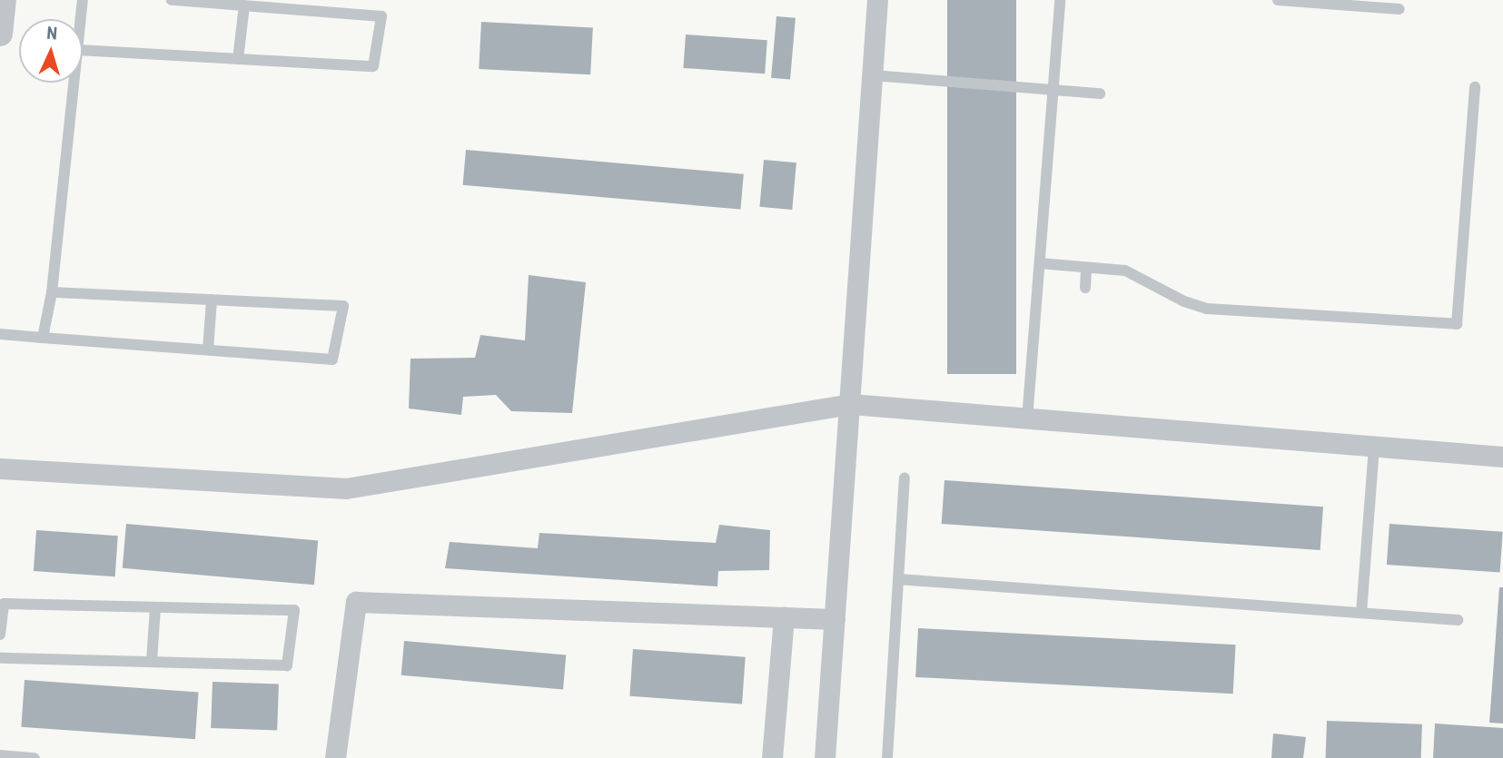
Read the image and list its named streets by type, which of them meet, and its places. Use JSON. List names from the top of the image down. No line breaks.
{"north":"top"}
